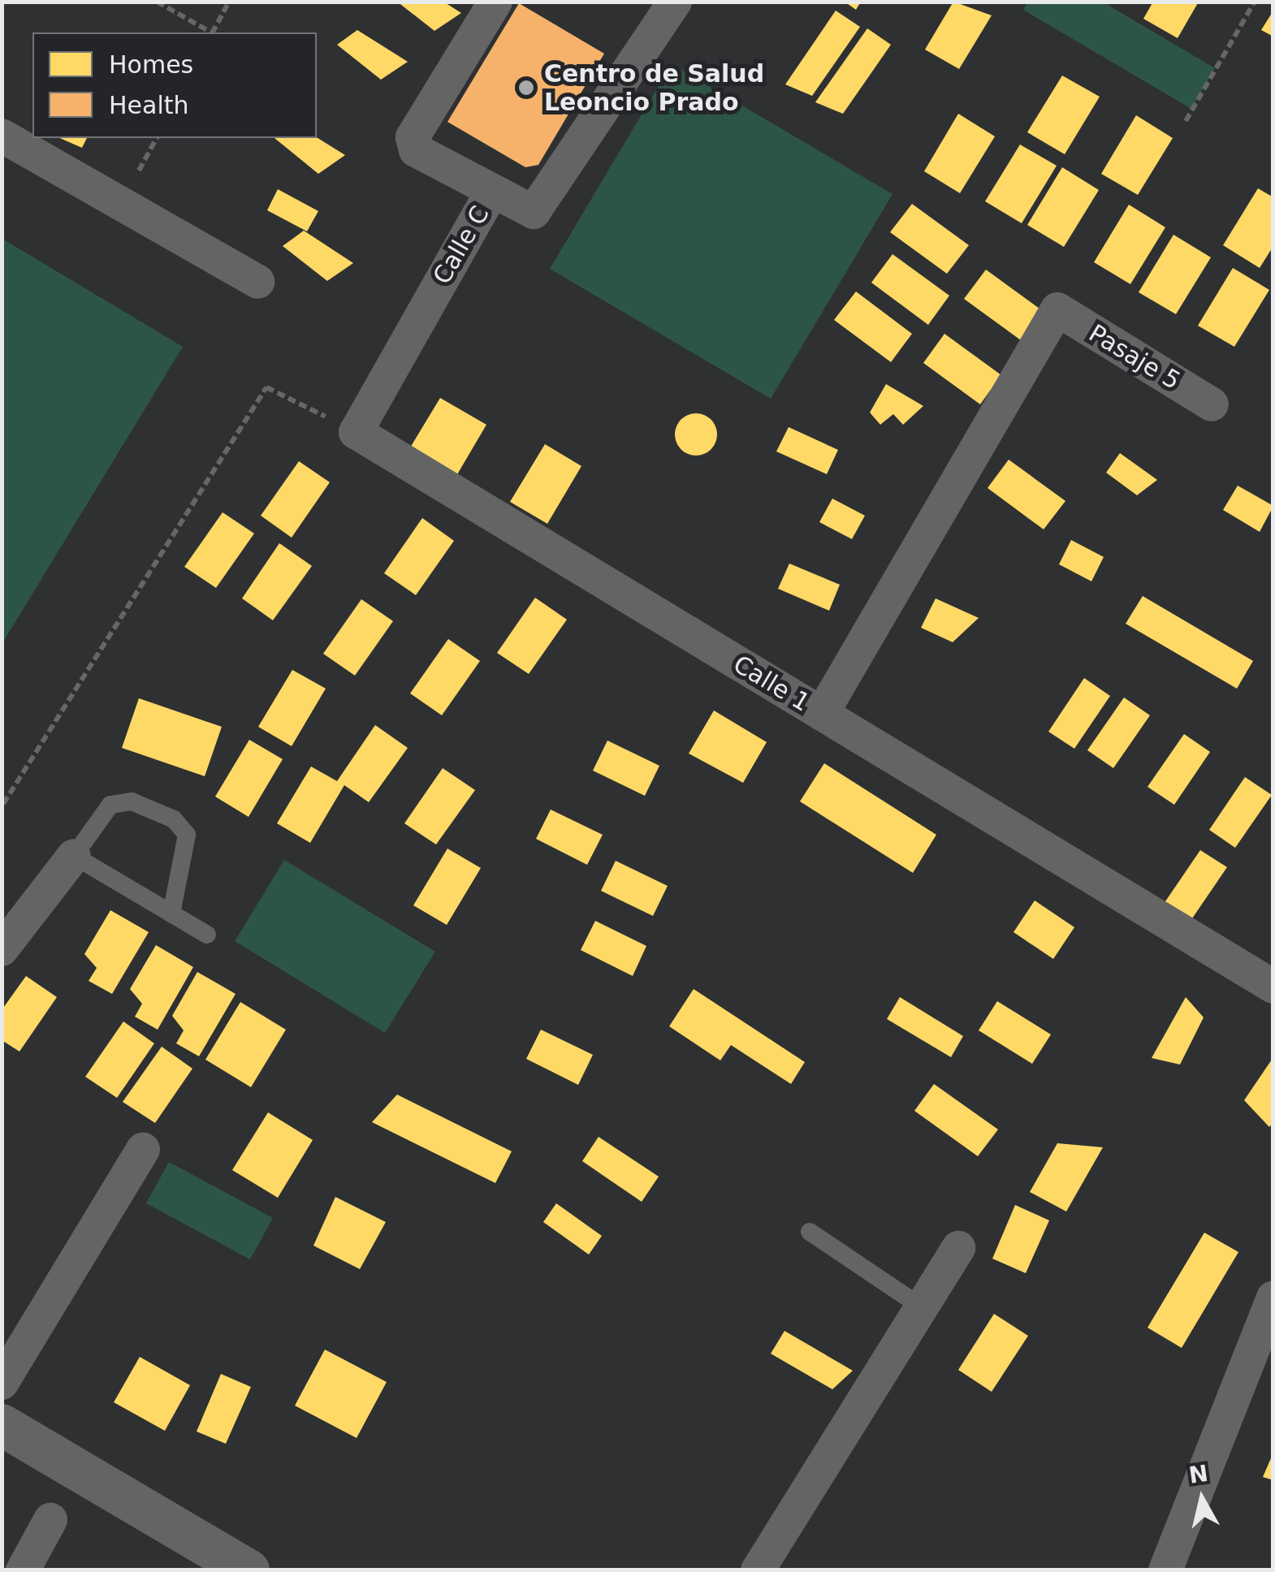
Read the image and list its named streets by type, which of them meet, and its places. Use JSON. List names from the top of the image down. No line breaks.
{"streets":{"street":["Calle C","Pasaje 5","Calle 1"]},"crossings":[["Calle C","Calle 1"],["Pasaje 5","Calle 1"]],"places":["Centro de Salud Leoncio Prado"],"legend":["Homes","Health"],"north":"top"}
